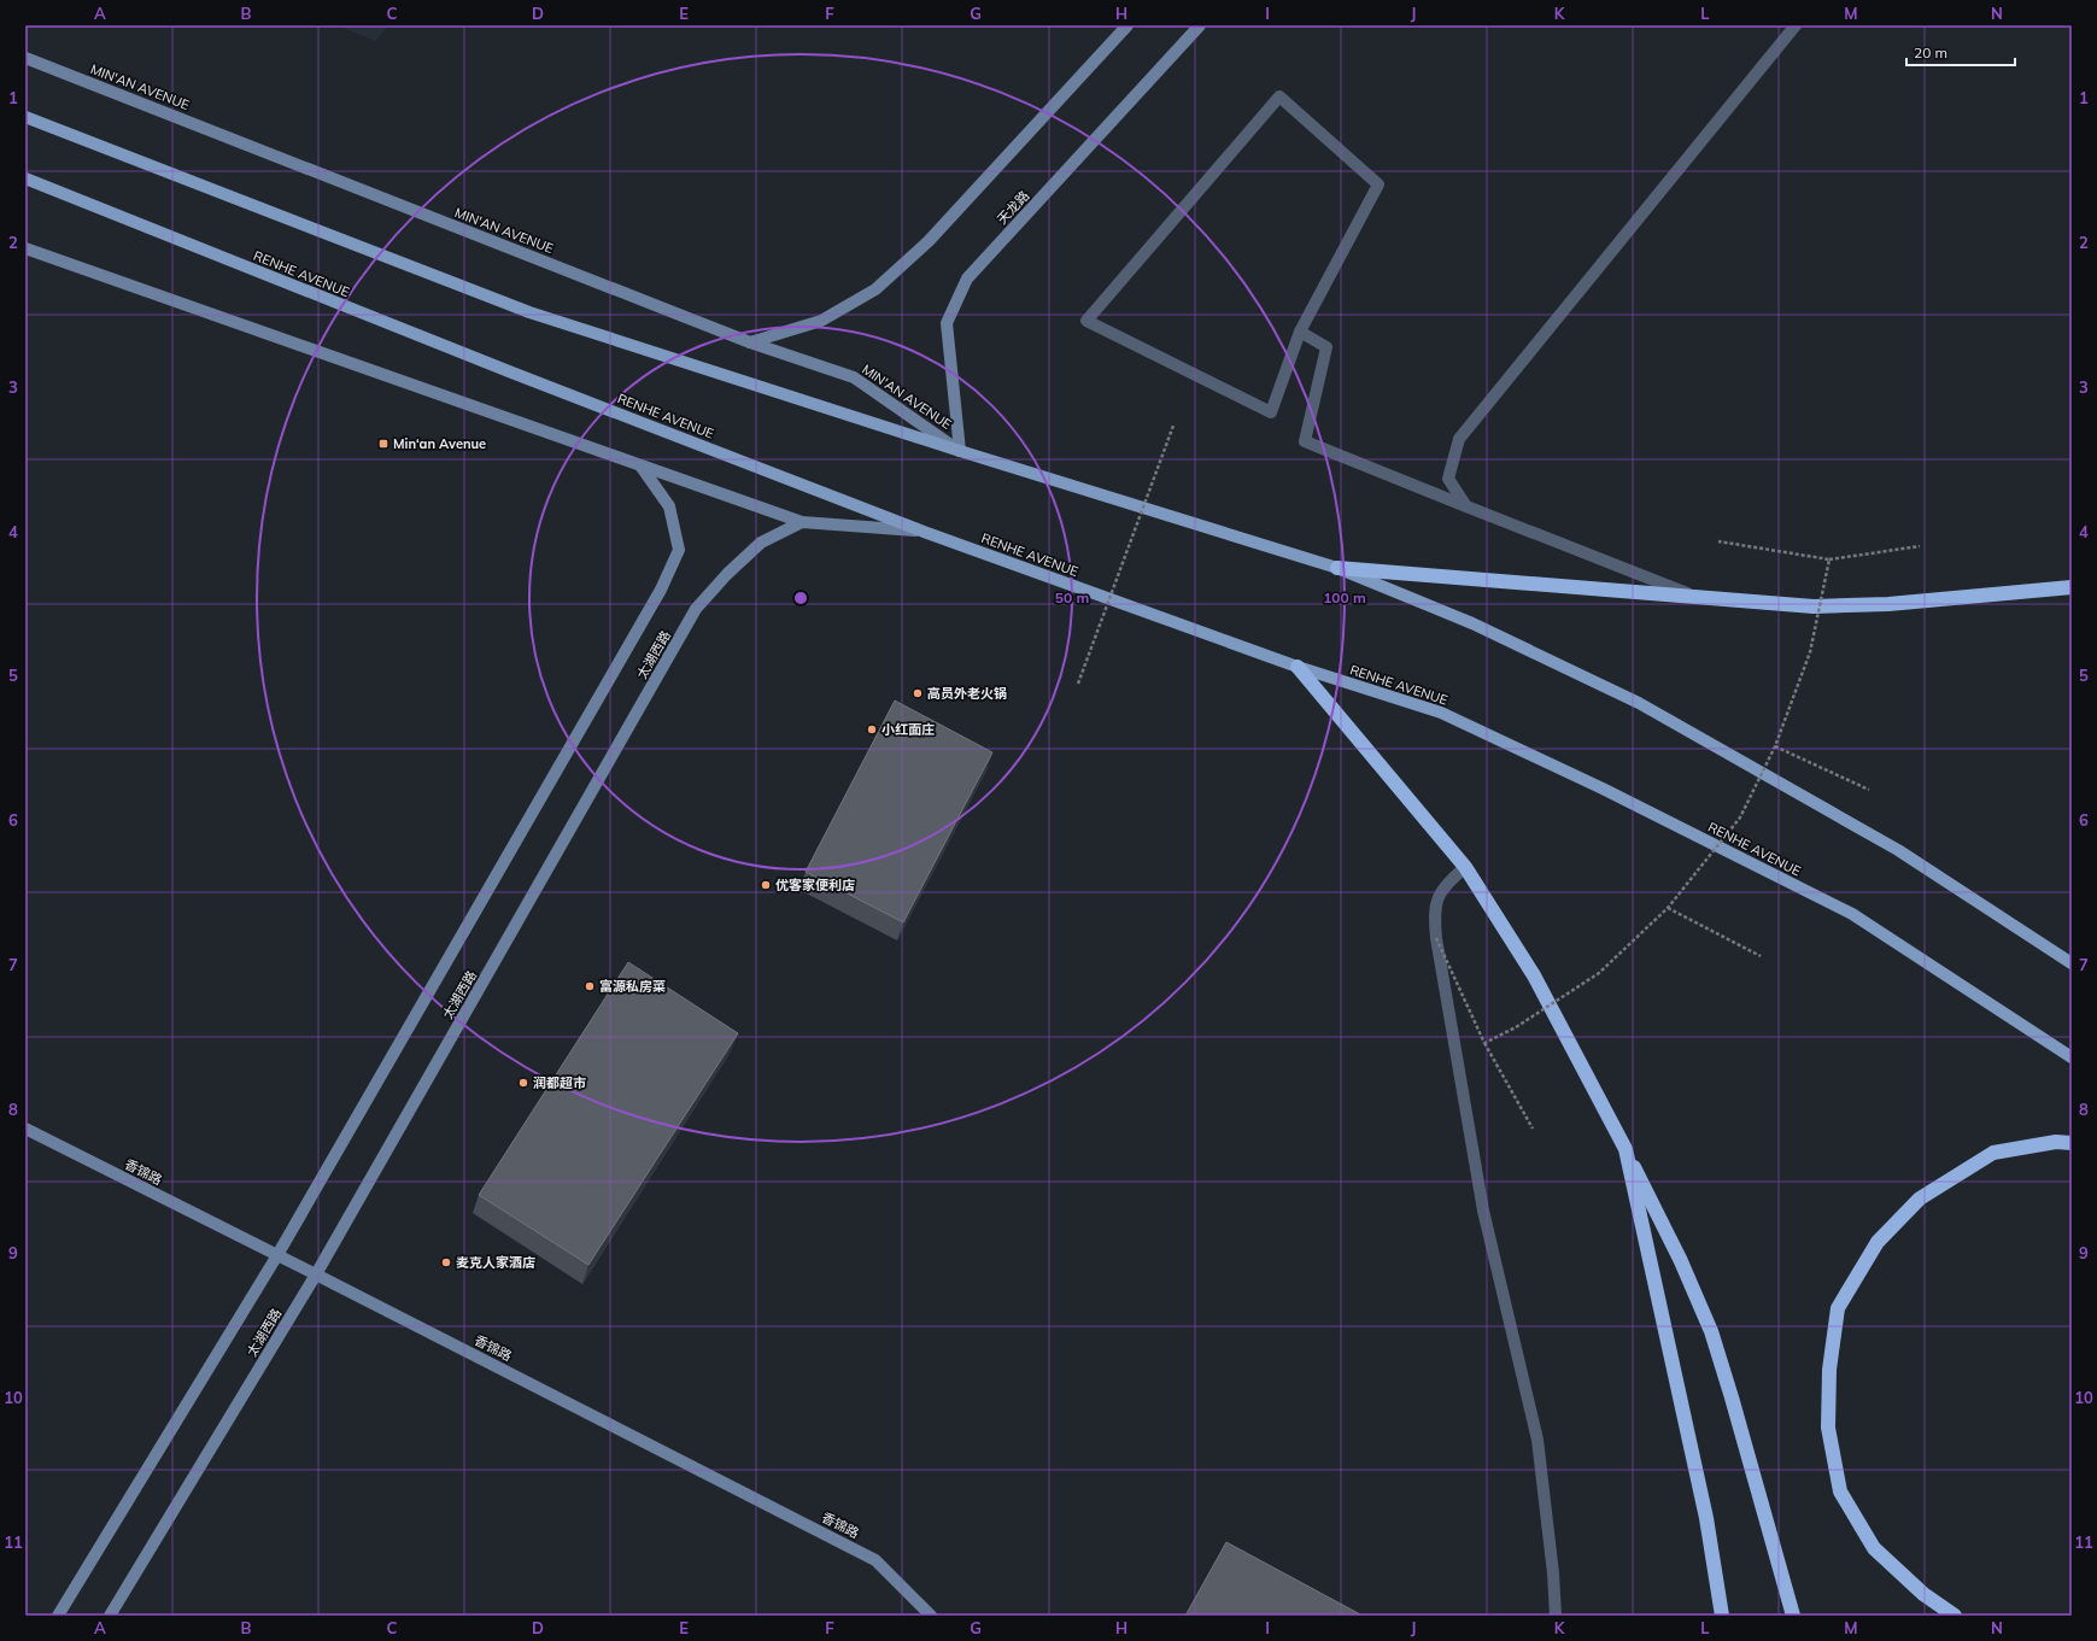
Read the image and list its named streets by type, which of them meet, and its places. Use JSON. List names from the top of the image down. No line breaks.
{"streets":{"main road":["MIN'AN AVENUE","天龙路","RENHE AVENUE","太湖西路","香锦路"]},"crossings":[["MIN'AN AVENUE","天龙路"],["太湖西路","香锦路"]],"places":{"transit":["Min‘an Avenue"],"other":["高员外老火锅","小红面庄","优客家便利店","富源私房菜","润都超市","麦克人家酒店"]},"scale_bar":"20 m","grid":{"columns":["A","B","C","D","E","F","G","H","I","J","K","L","M","N"],"rows":["1","2","3","4","5","6","7","8","9","10","11"]},"rings":["50 m","100 m"]}
